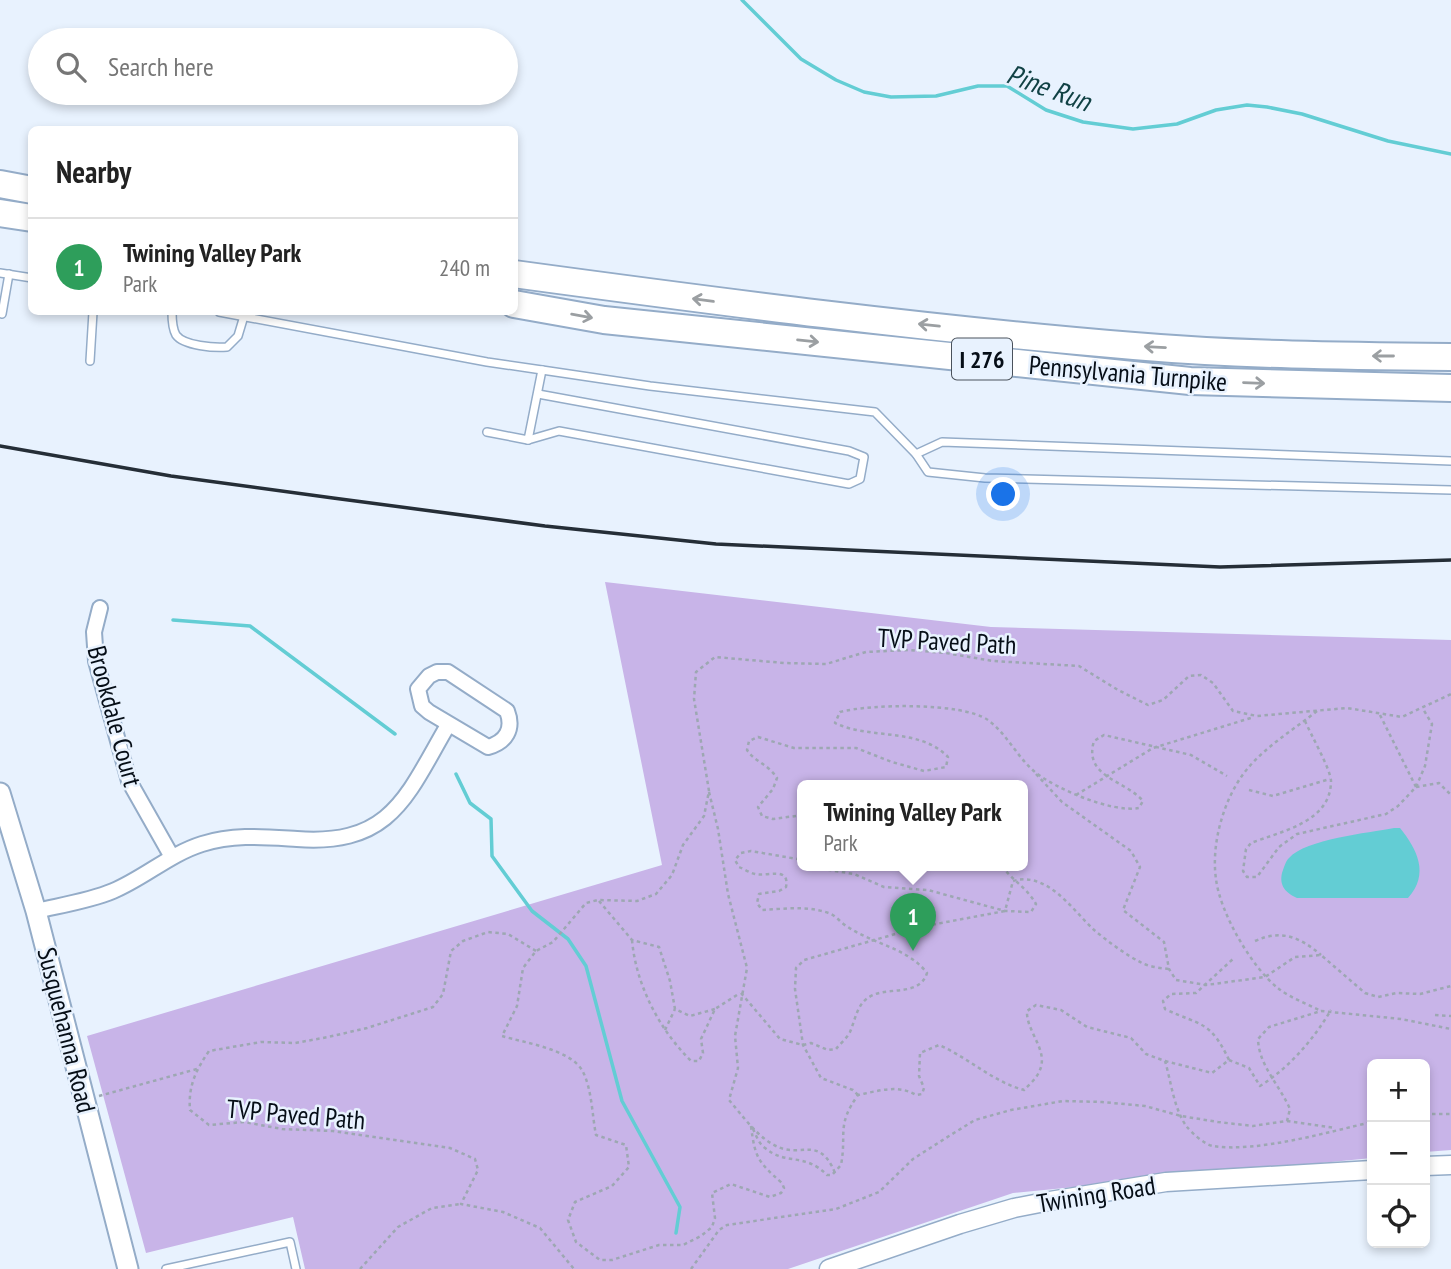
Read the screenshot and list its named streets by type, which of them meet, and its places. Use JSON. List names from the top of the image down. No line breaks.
{"streets":{"highway":["I 276","Pennsylvania Turnpike"],"main road":["Susquehanna Road"],"street":["Brookdale Court","Twining Road"],"path":["TVP Paved Path"]},"water":["Pine Run"],"page":{"search":"Search here","heading":"Nearby","list":[{"mark":"1","name":"Twining Valley Park","note":"Park","value":"240 m"}],"popup":["Twining Valley Park","Park"],"pins":"1","map_buttons":["+","−"]}}
